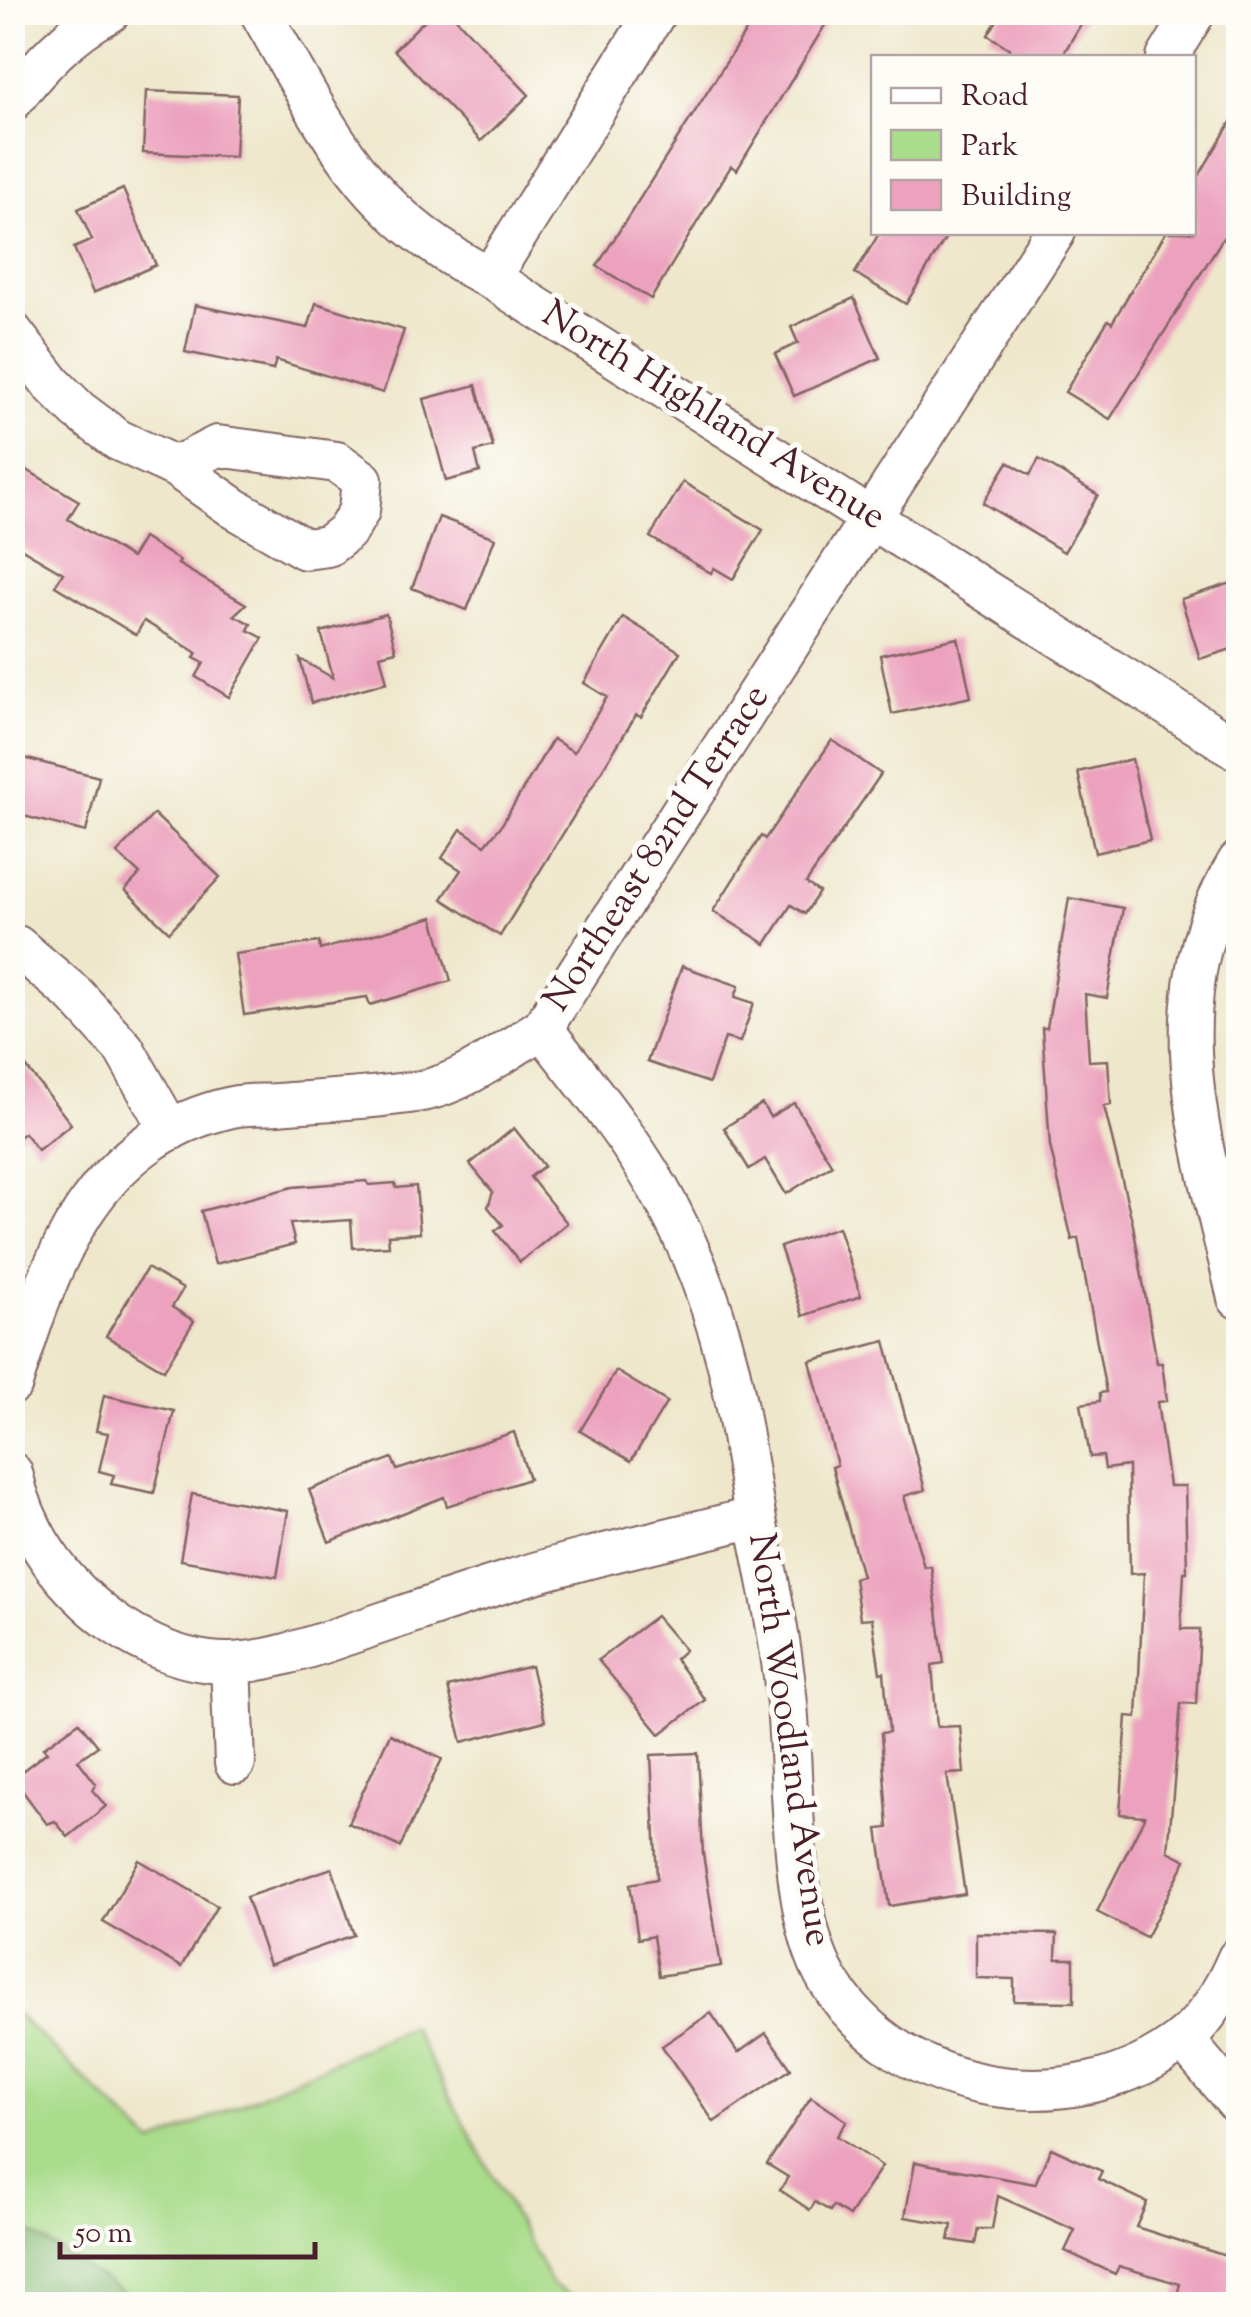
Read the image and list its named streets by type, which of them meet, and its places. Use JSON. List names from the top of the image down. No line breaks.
{"streets":{"street":["North Highland Avenue","Northeast 82nd Terrace","North Woodland Avenue"]},"crossings":[["North Highland Avenue","Northeast 82nd Terrace"],["Northeast 82nd Terrace","North Woodland Avenue"]],"legend":["Road","Park","Building"],"scale_bar":"50 m"}
